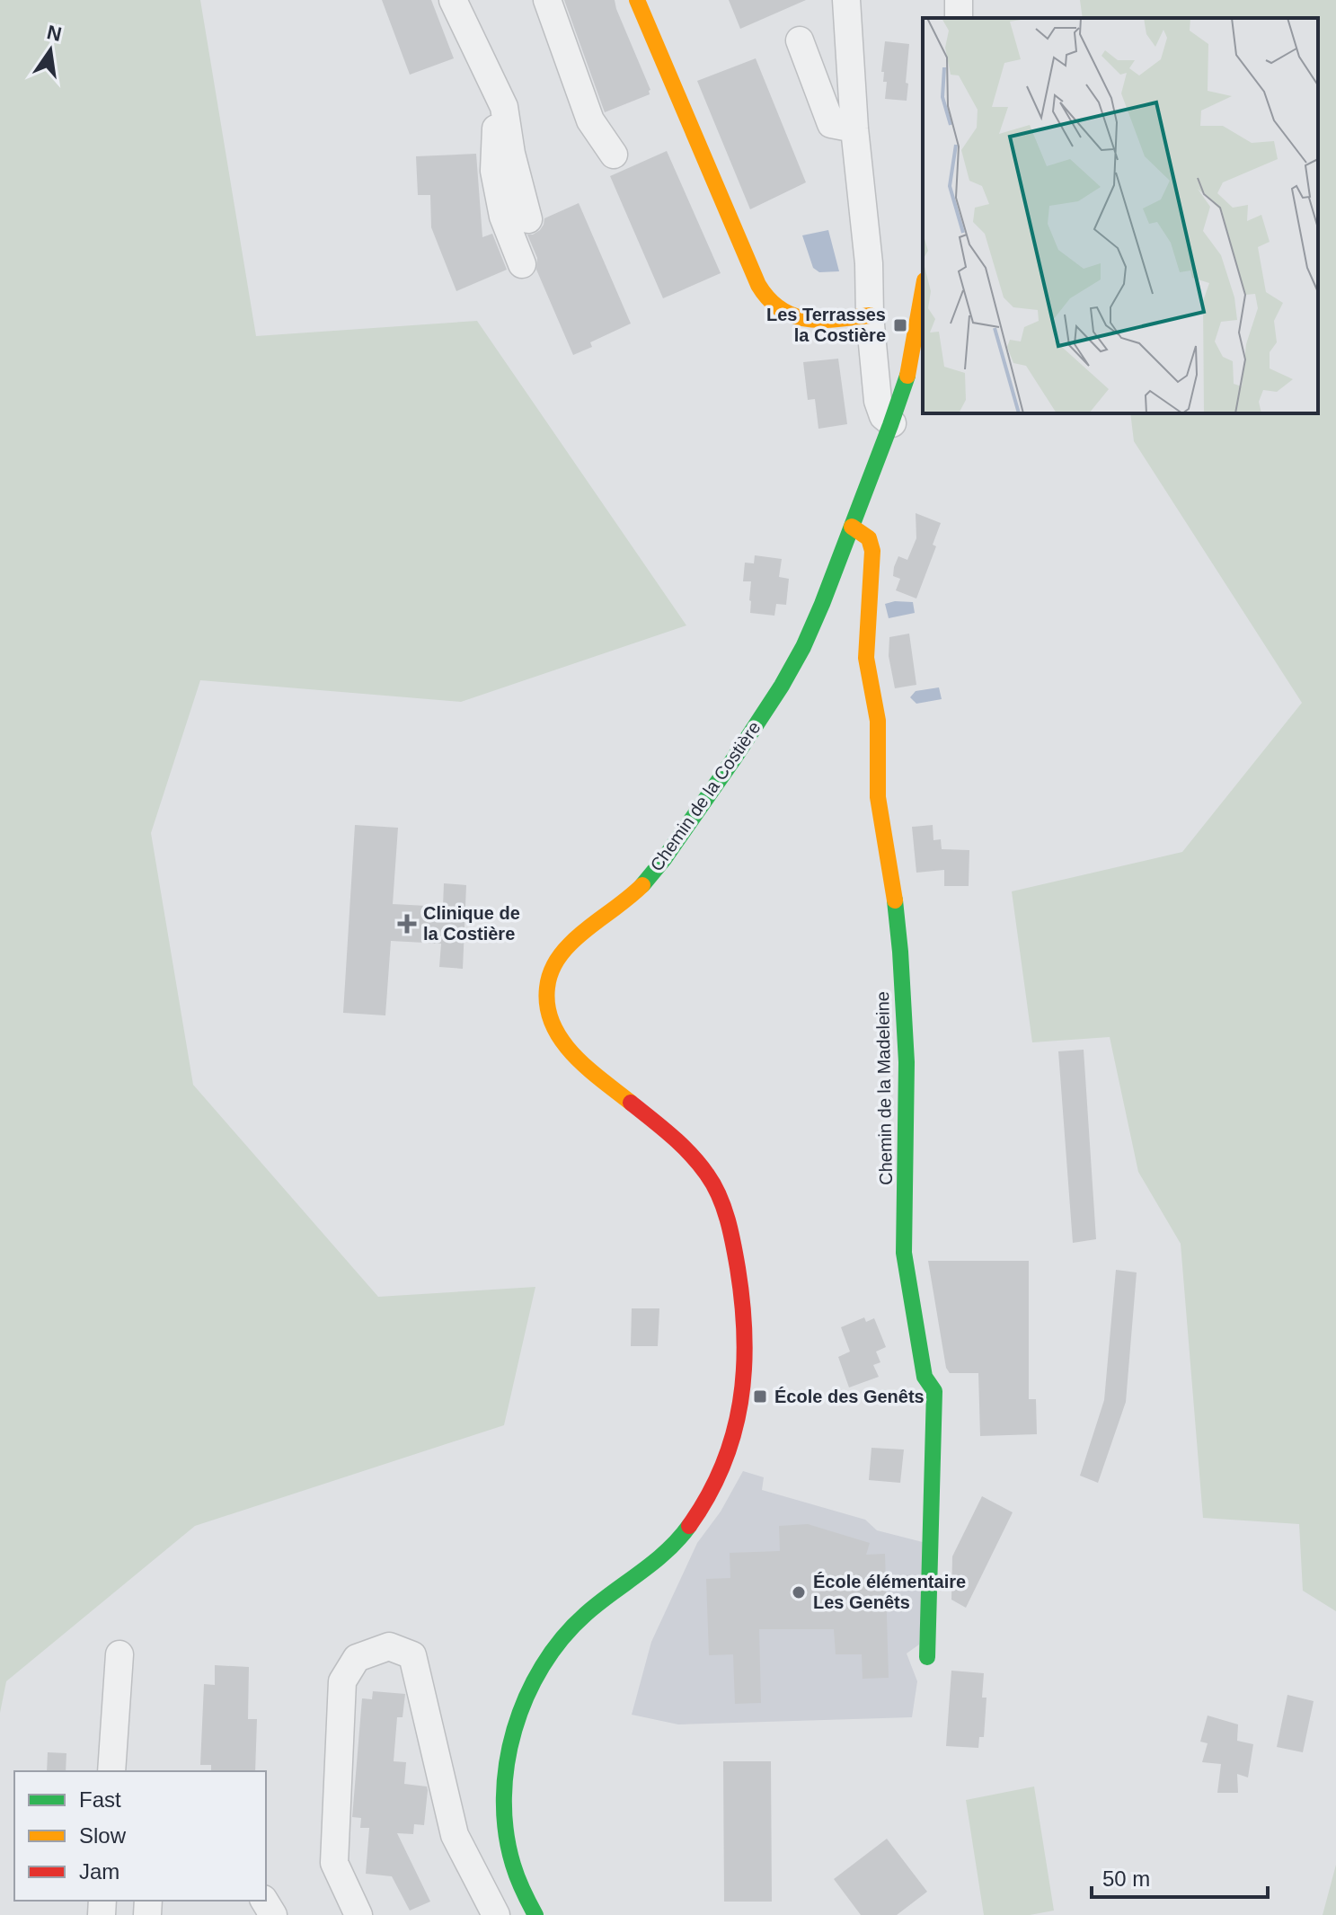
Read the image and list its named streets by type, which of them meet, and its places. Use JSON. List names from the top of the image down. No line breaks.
{"streets":{"street":["Chemin de la Costière","Chemin de la Madeleine"]},"crossings":[["Chemin de la Costière","Chemin de la Madeleine"]],"places":{"transit":["Les Terrasses la Costière","École des Genêts"],"health":["Clinique de la Costière"],"other":["École élémentaire Les Genêts"]},"legend":["Fast","Slow","Jam"],"scale_bar":"50 m","north":"top"}
